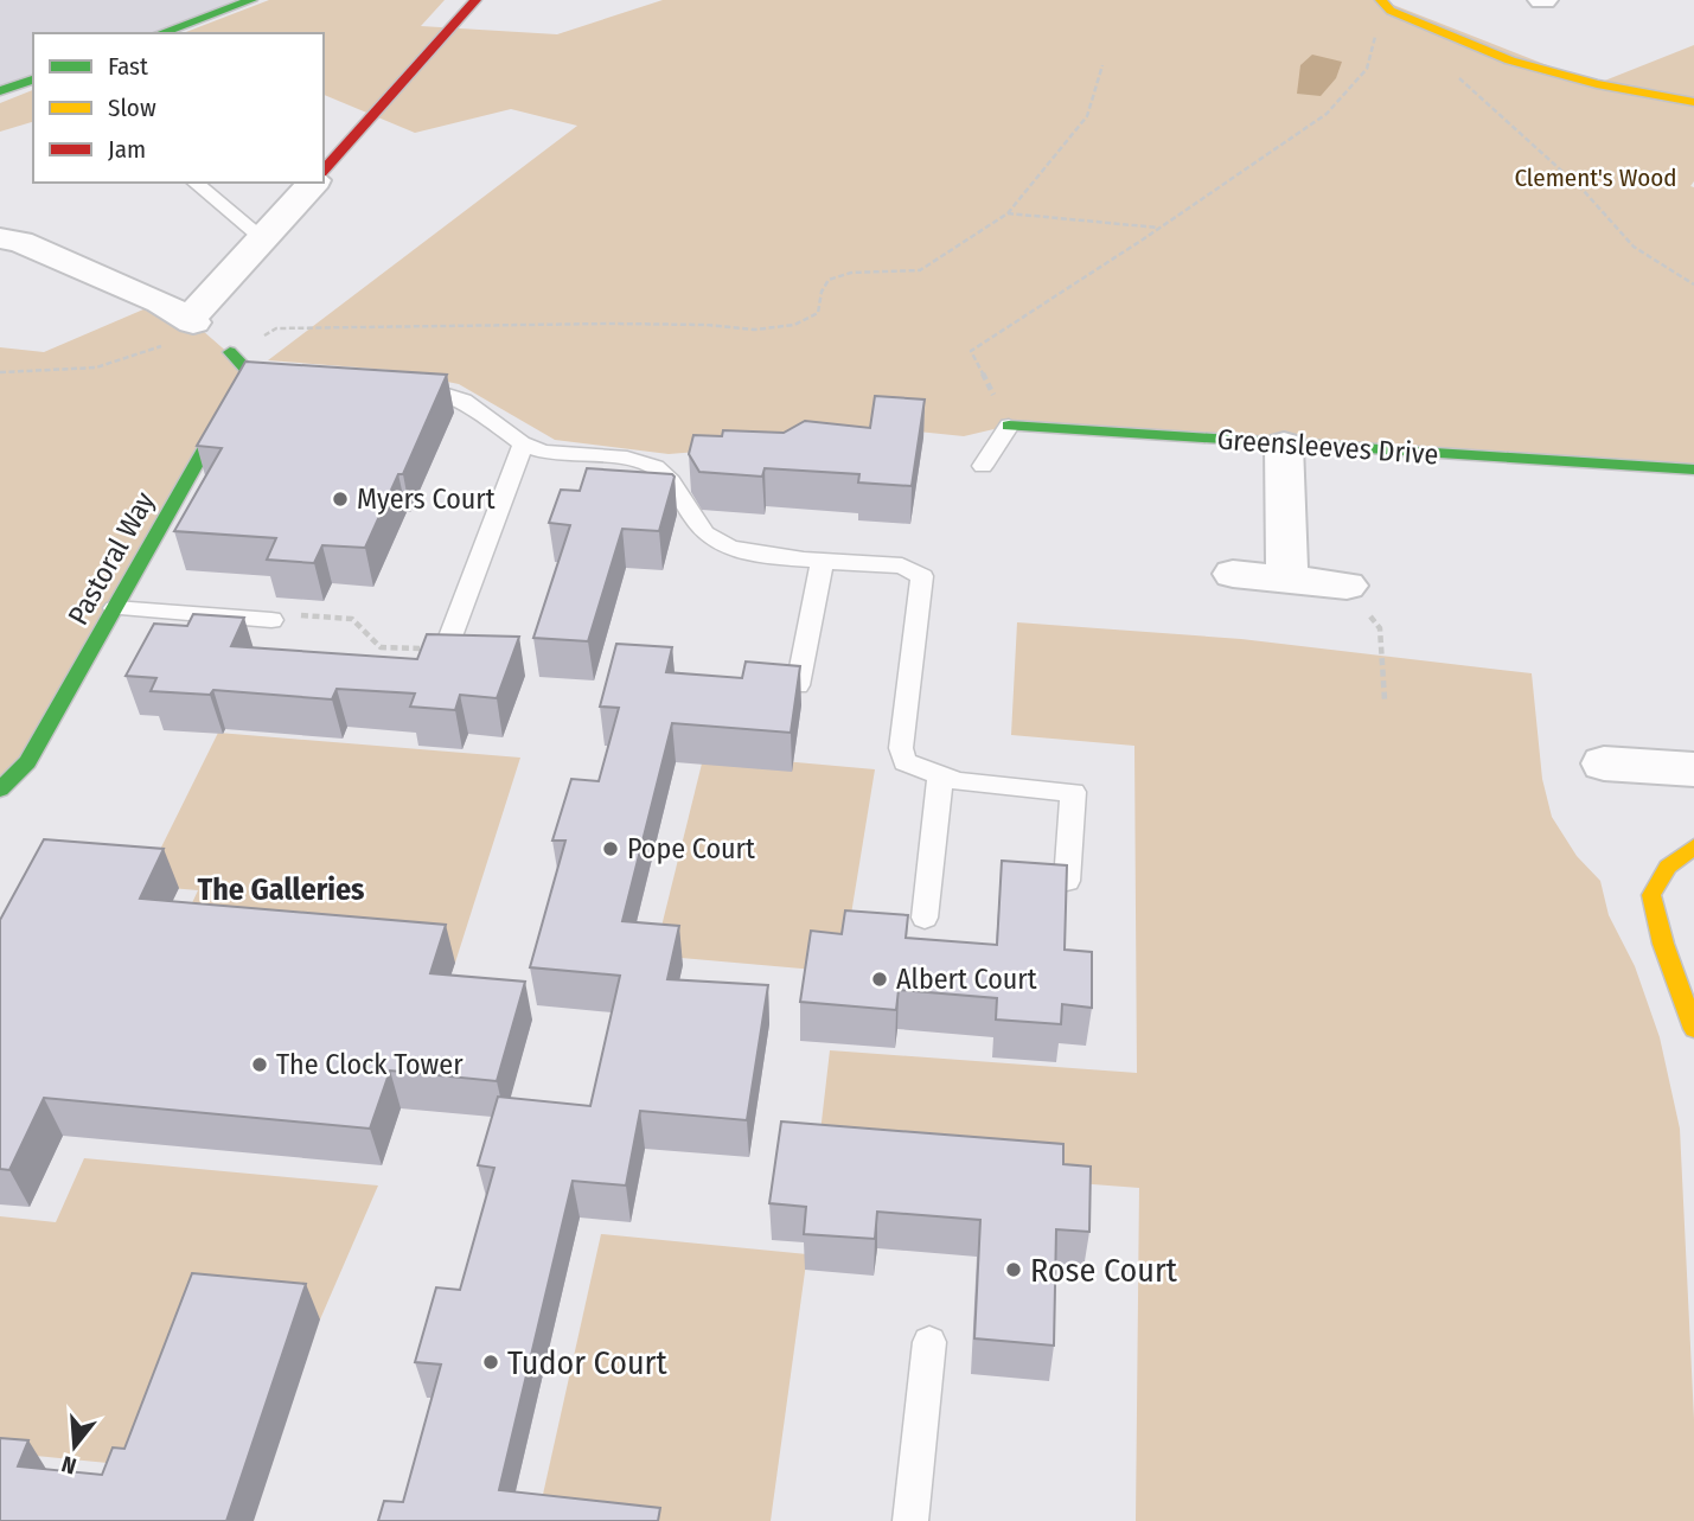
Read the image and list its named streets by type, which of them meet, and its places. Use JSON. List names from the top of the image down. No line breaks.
{"streets":{"street":["Greensleeves Drive","Pastoral Way"]},"districts":["The Galleries"],"parks":["Clement's Wood"],"places":["Myers Court","Pope Court","Albert Court","The Clock Tower","Rose Court","Tudor Court"],"legend":["Fast","Slow","Jam"],"north":"bottom"}
